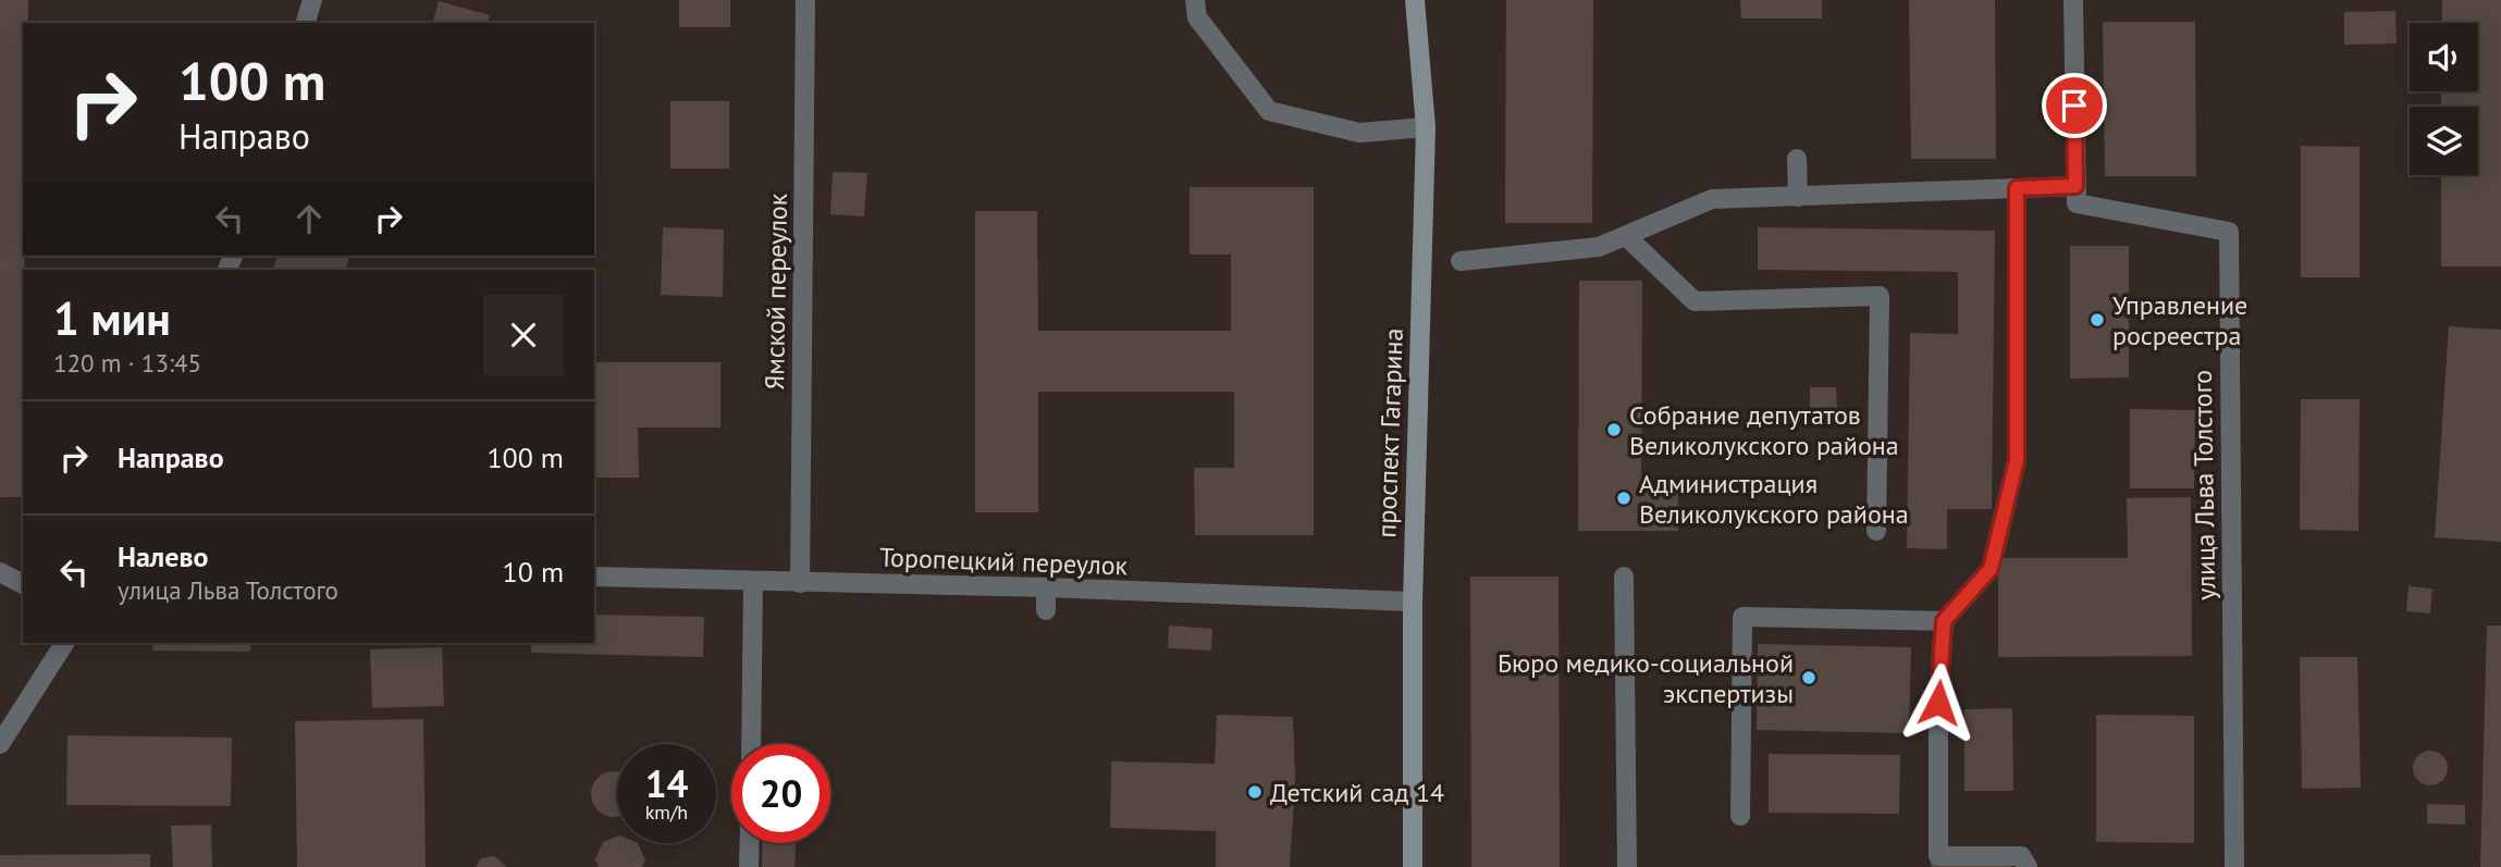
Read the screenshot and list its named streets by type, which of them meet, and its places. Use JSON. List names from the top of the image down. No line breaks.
{"streets":{"main road":["проспект Гагарина"],"street":["Ямской переулок","улица Льва Толстого","Торопецкий переулок"]},"crossings":[["Ямской переулок","Торопецкий переулок"],["проспект Гагарина","Торопецкий переулок"]],"places":["Управление росреестра","Собрание депутатов Великолукского района","Администрация Великолукского района","Бюро медико-социальной экспертизы","Детский сад 14"],"page":{"turn":["100 m","Направо"],"heading":["1 мин","120 m · 13:45"],"list":[{"name":"Направо","value":"100 m"},{"name":"Налево","note":"улица Льва Толстого","value":"10 m"}],"speed":"14 km/h","limit":"20"}}
